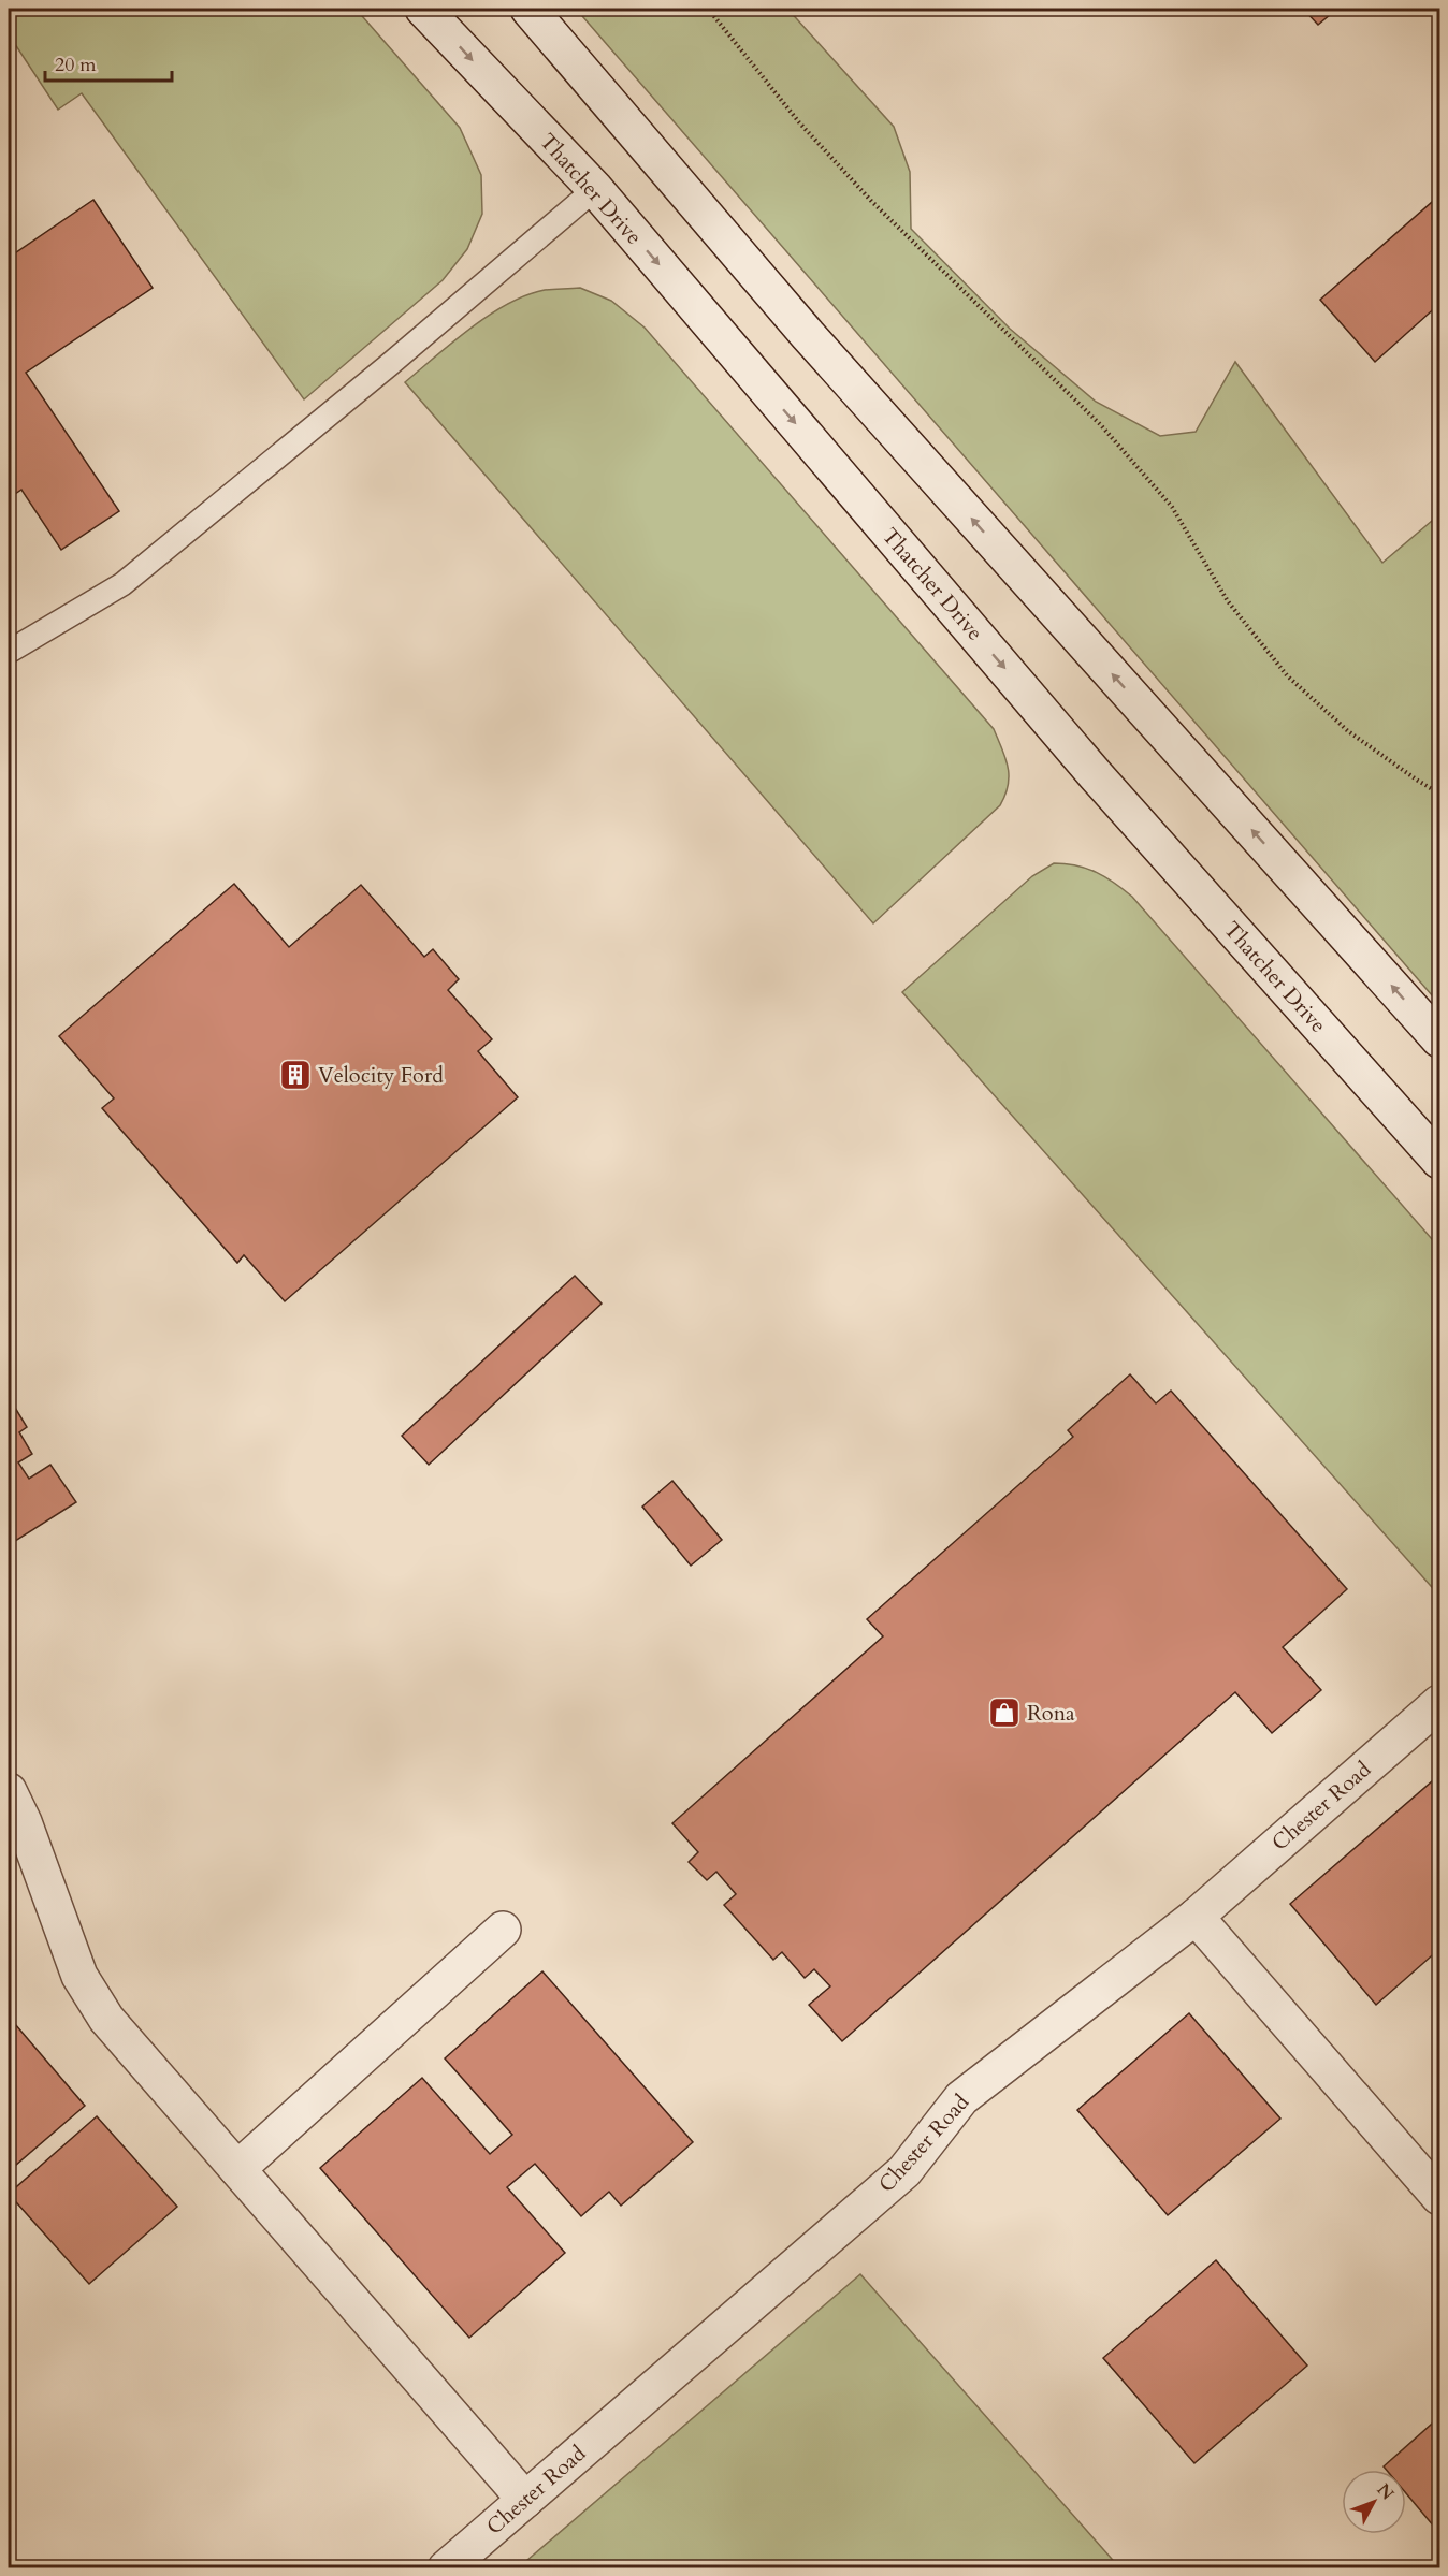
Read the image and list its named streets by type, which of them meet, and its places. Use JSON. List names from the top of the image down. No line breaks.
{"streets":{"street":["Thatcher Drive","Chester Road"]},"places":{"building":["Velocity Ford"],"shop":["Rona"]},"scale_bar":"20 m","north":"top right"}
